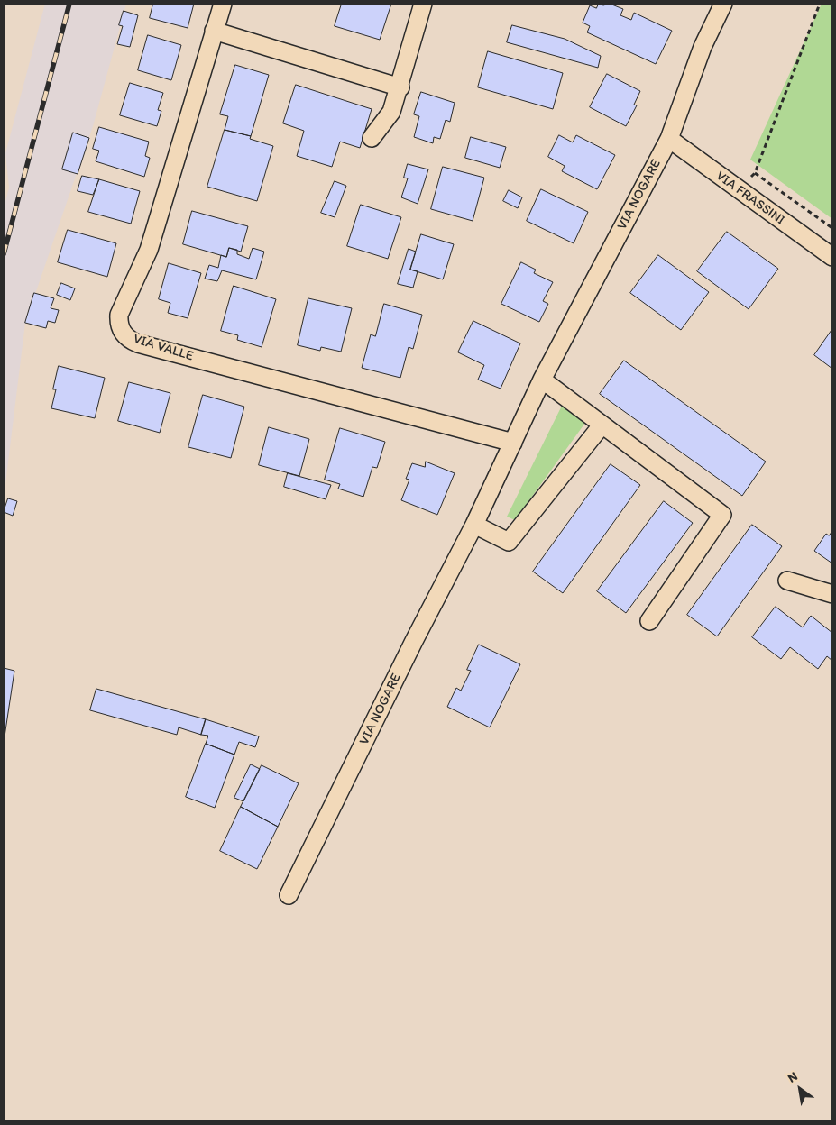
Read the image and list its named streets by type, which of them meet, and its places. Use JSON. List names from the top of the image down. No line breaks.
{"streets":{"street":["VIA NOGARE","VIA FRASSINI","VIA VALLE"]},"crossings":[["VIA NOGARE","VIA FRASSINI"],["VIA NOGARE","VIA VALLE"]],"north":"top left"}
